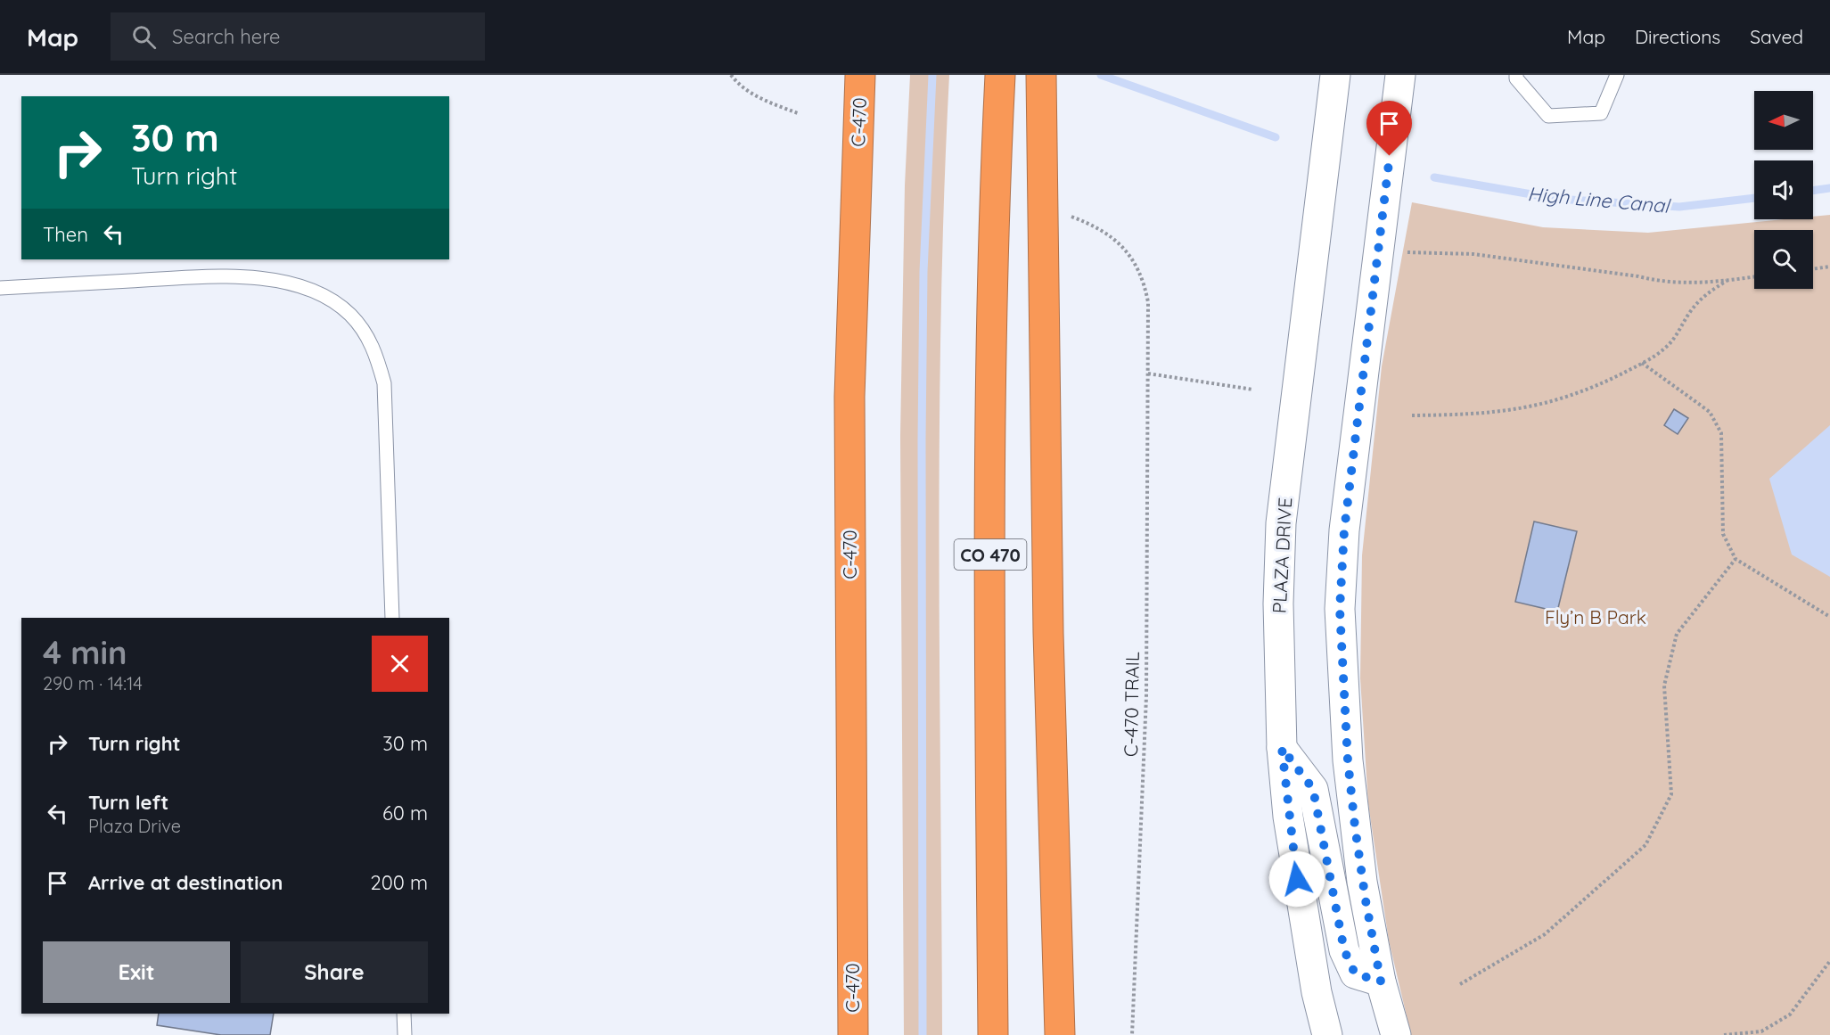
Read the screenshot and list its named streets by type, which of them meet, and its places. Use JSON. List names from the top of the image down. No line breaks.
{"streets":{"highway":["C-470","CO 470"],"street":["PLAZA DRIVE"],"path":["C-470 TRAIL"]},"water":["High Line Canal"],"parks":["Fly’n B Park"],"north":"left","page":{"header":"Map","search":"Search here","nav":["Map","Directions","Saved"],"turn":["30 m","Turn right"],"then":"Then","heading":["4 min","290 m · 14:14"],"list":[{"name":"Turn right","value":"30 m"},{"name":"Turn left","note":"Plaza Drive","value":"60 m"},{"name":"Arrive at destination","value":"200 m"}],"buttons":["Exit","Share"]}}
